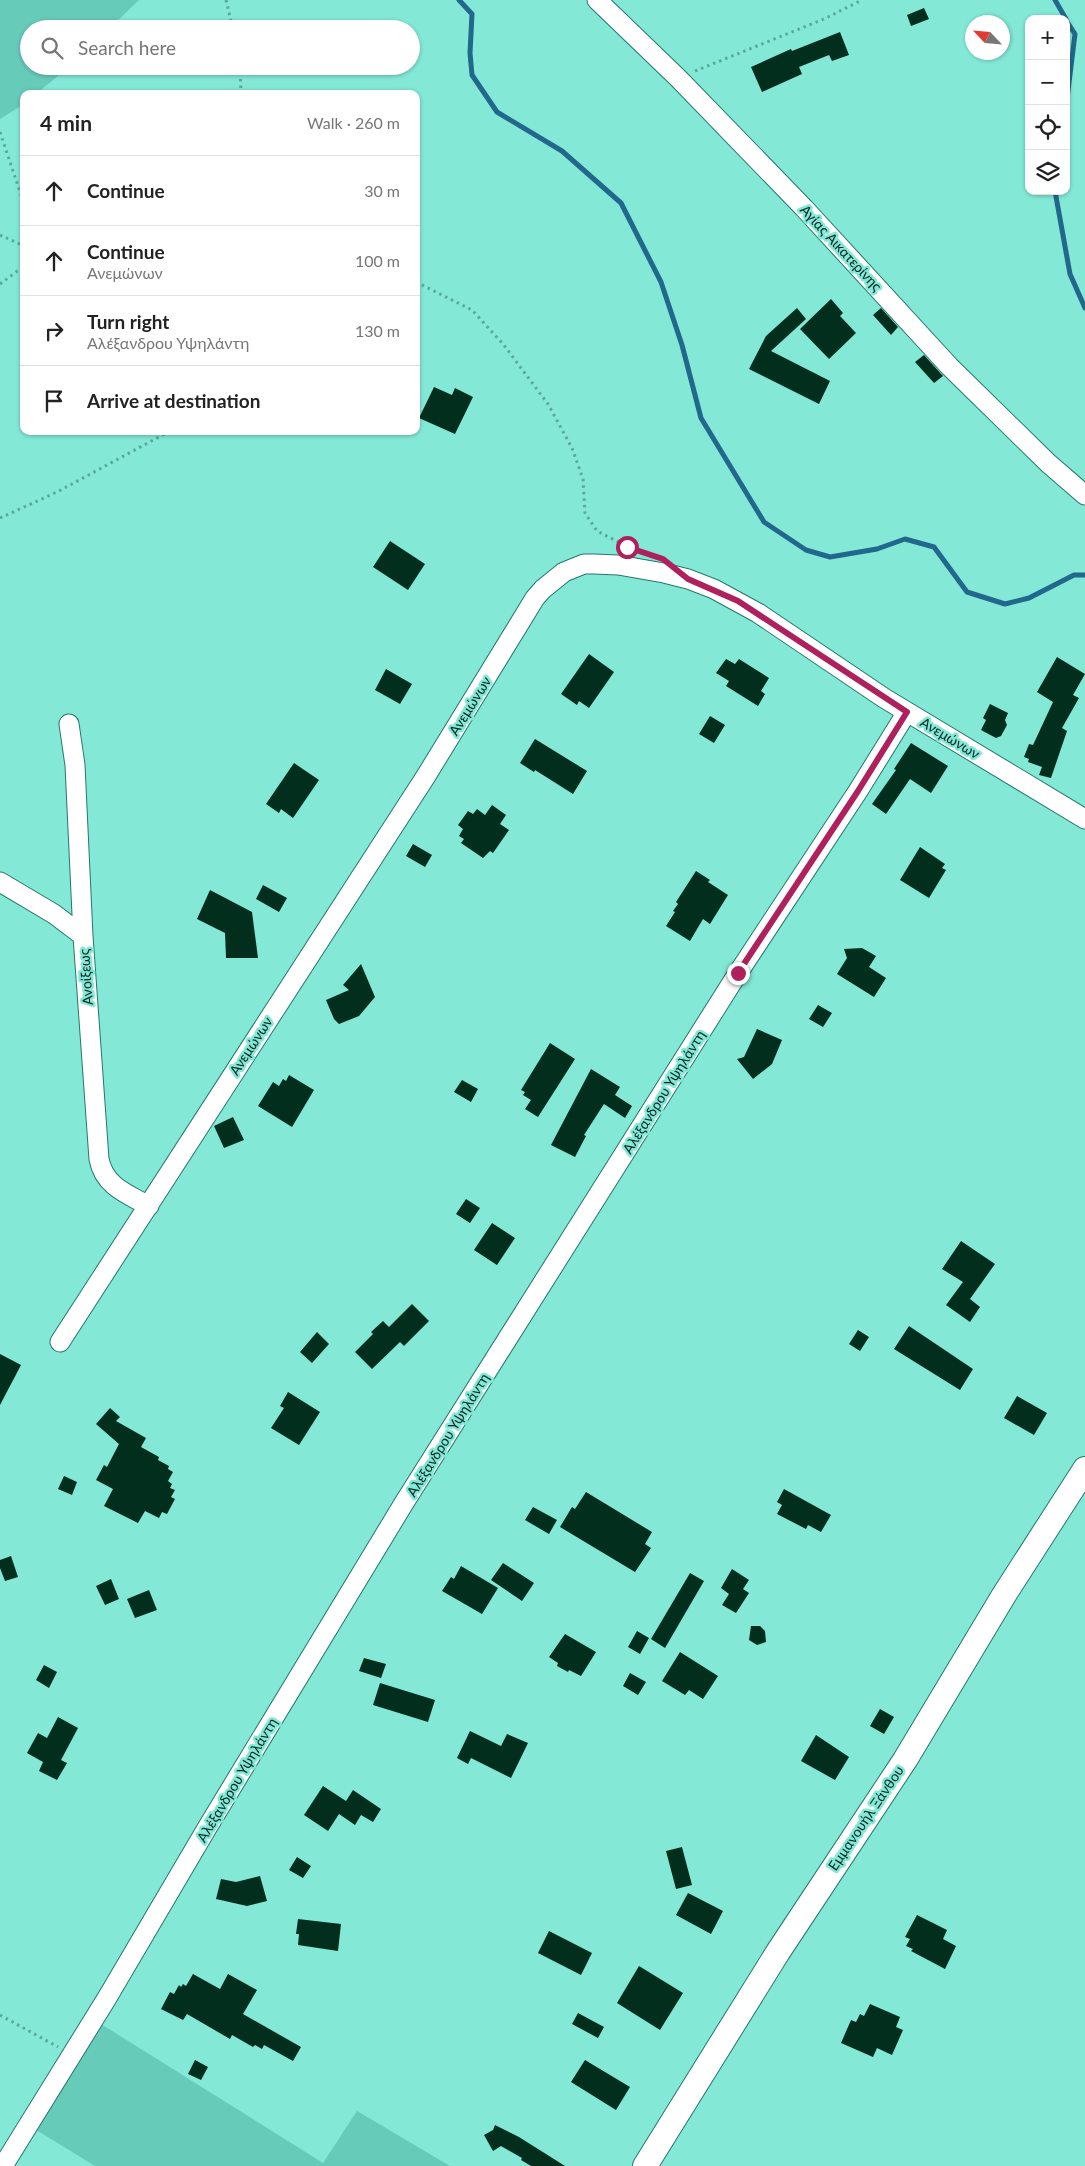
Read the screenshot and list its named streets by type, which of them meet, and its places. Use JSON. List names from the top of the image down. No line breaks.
{"streets":{"street":["Αγίας Αικατερίνης","Ανεμώνων","Ανοίξεως","Αλέξανδρου Υψηλάντη","Εμμανουήλ Ξάνθου"]},"crossings":[["Ανεμώνων","Ανοίξεως"],["Ανεμώνων","Αλέξανδρου Υψηλάντη"]],"north":"top left","page":{"map_buttons":["+","−"],"search":"Search here","heading":["4 min","Walk · 260 m"],"list":[["Continue","30 m"],["Continue","Ανεμώνων","100 m"],["Turn right","Αλέξανδρου Υψηλάντη","130 m"],"Arrive at destination"]}}
